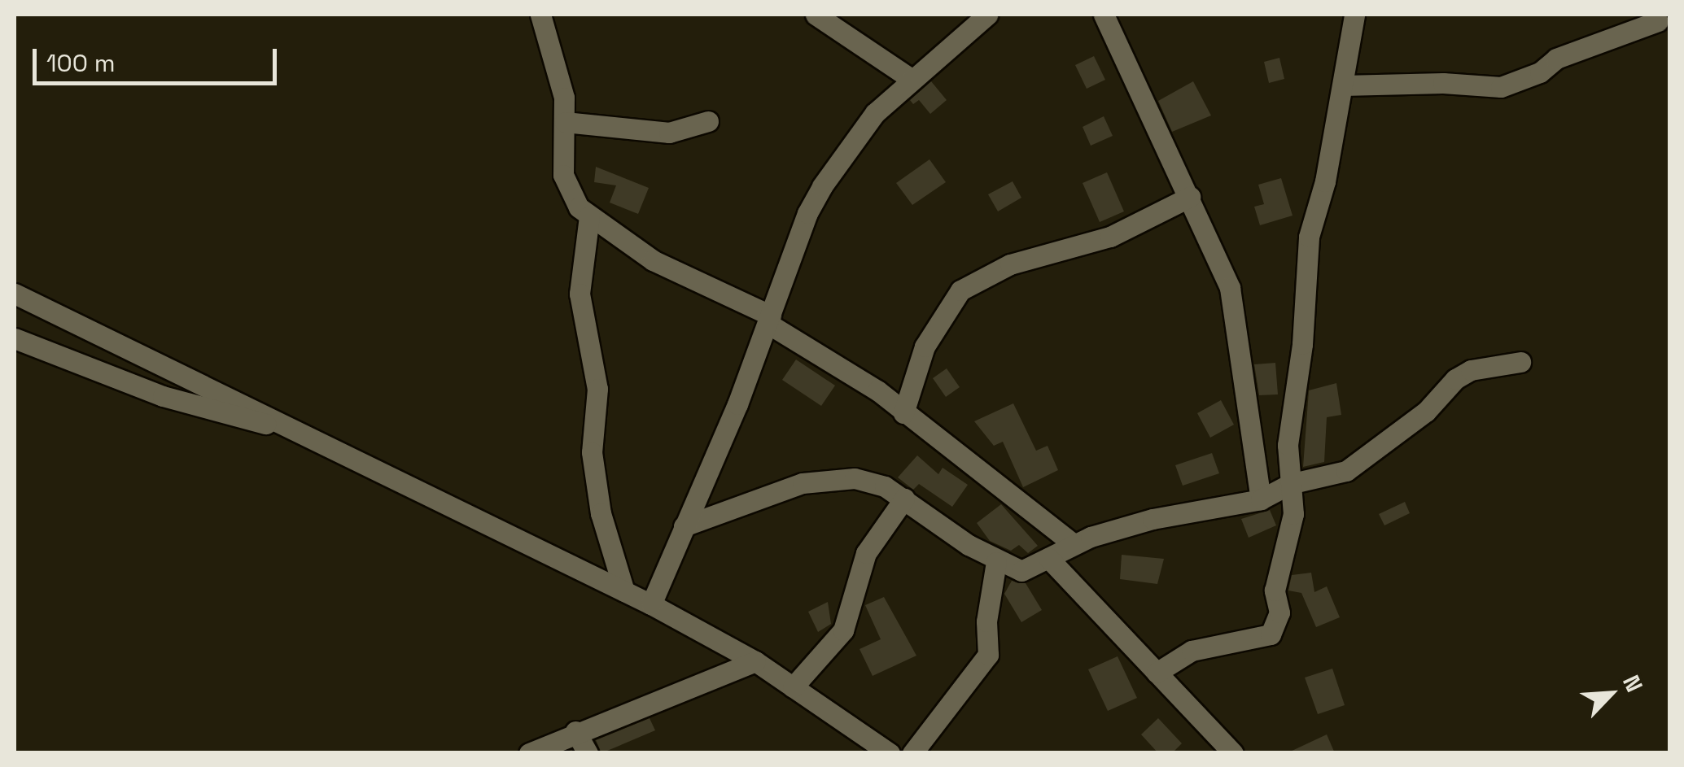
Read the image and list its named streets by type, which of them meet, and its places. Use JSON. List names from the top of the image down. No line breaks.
{"scale_bar":"100 m","north":"top right"}
